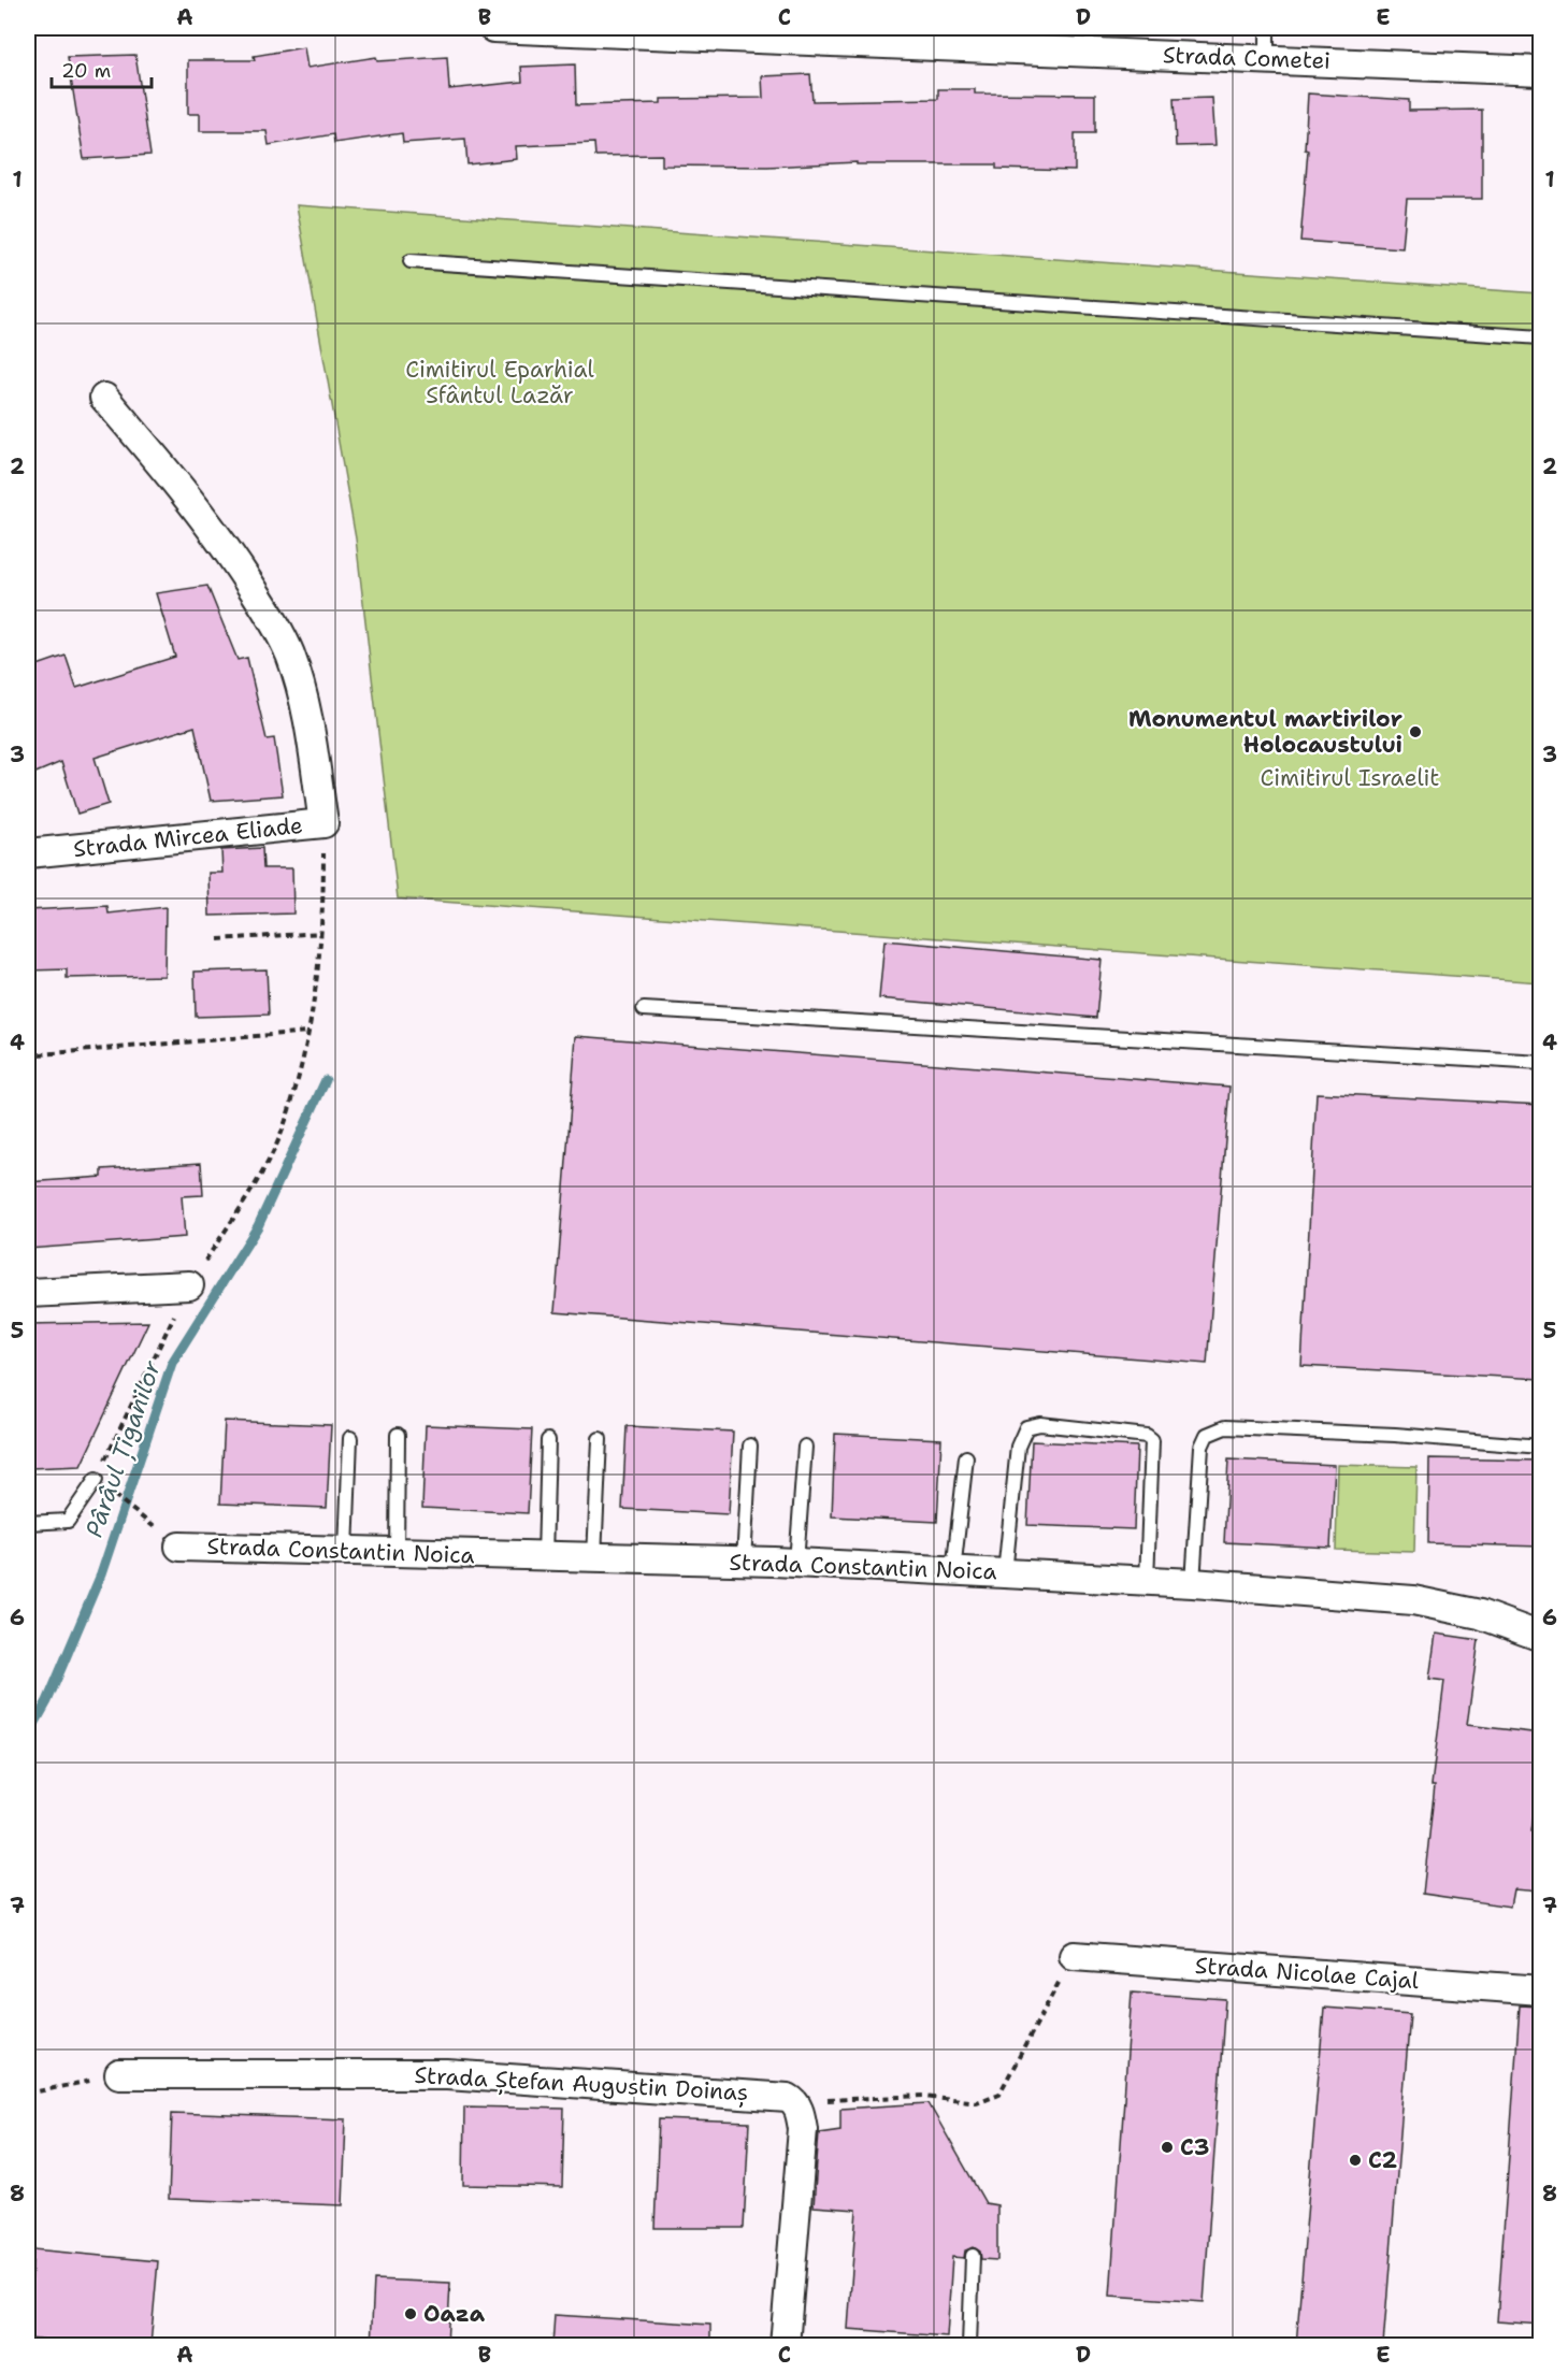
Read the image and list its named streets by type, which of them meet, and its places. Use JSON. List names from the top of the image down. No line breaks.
{"streets":{"street":["Strada Cometei","Strada Mircea Eliade","Strada Constantin Noica","Strada Nicolae Cajal","Strada Ștefan Augustin Doinaș"]},"water":["Pârâul Țiganilor"],"parks":["Cimitirul Eparhial Sfântul Lazăr","Cimitirul Israelit"],"places":["Monumentul martirilor Holocaustului","C3","C2","Oaza"],"scale_bar":"20 m","grid":{"columns":["A","B","C","D","E"],"rows":["1","2","3","4","5","6","7","8"]}}
